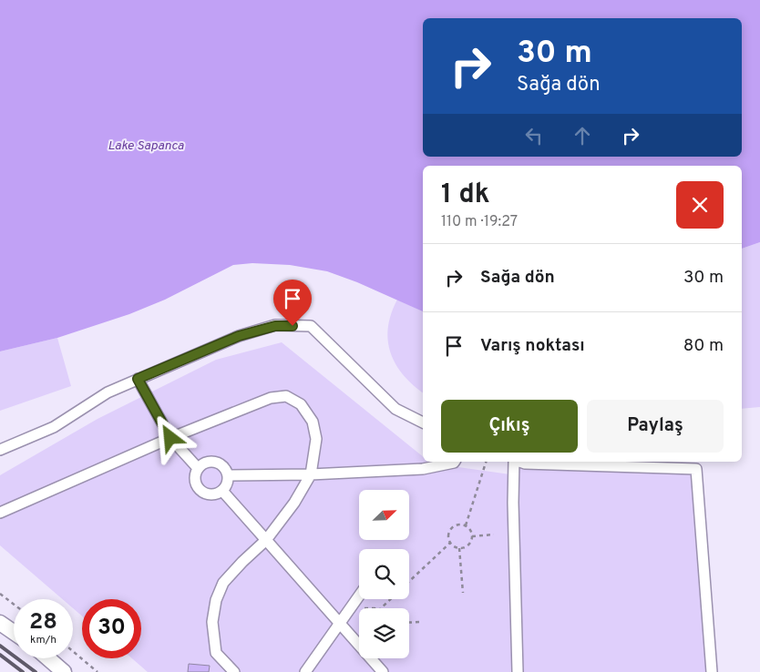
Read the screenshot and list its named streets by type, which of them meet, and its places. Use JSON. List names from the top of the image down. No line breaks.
{"water":["Lake Sapanca"],"north":"top right","page":{"turn":["30 m","Sağa dön"],"heading":["1 dk","110 m · 19:27"],"list":[{"name":"Sağa dön","value":"30 m"},{"name":"Varış noktası","value":"80 m"}],"buttons":["Çıkış","Paylaş"],"speed":"28 km/h","limit":"30"}}
